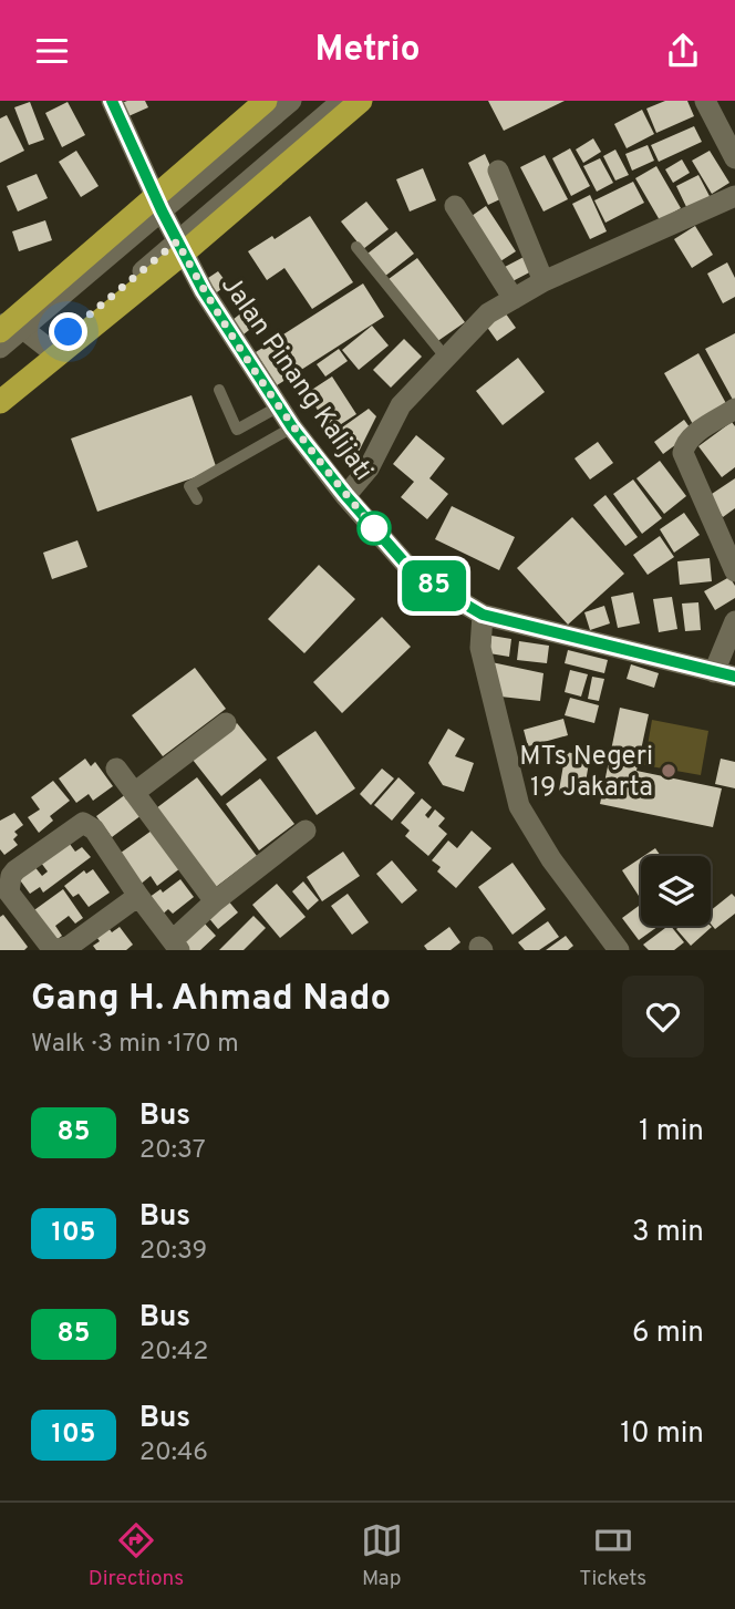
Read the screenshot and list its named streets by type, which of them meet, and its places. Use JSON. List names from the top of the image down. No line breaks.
{"streets":{"street":["Jalan Pinang Kalijati"]},"places":["MTs Negeri 19 Jakarta"],"lines":["bus line 85"],"page":{"header":"Metrio","on_map":"85","heading":["Gang H. Ahmad Nado","Walk · 3 min · 170 m"],"list":[{"mark":"85","name":"Bus","note":"20:37","value":"1 min"},{"mark":"105","name":"Bus","note":"20:39","value":"3 min"},{"mark":"85","name":"Bus","note":"20:42","value":"6 min"},{"mark":"105","name":"Bus","note":"20:46","value":"10 min"}],"tabs":["Directions","Map","Tickets"]}}
